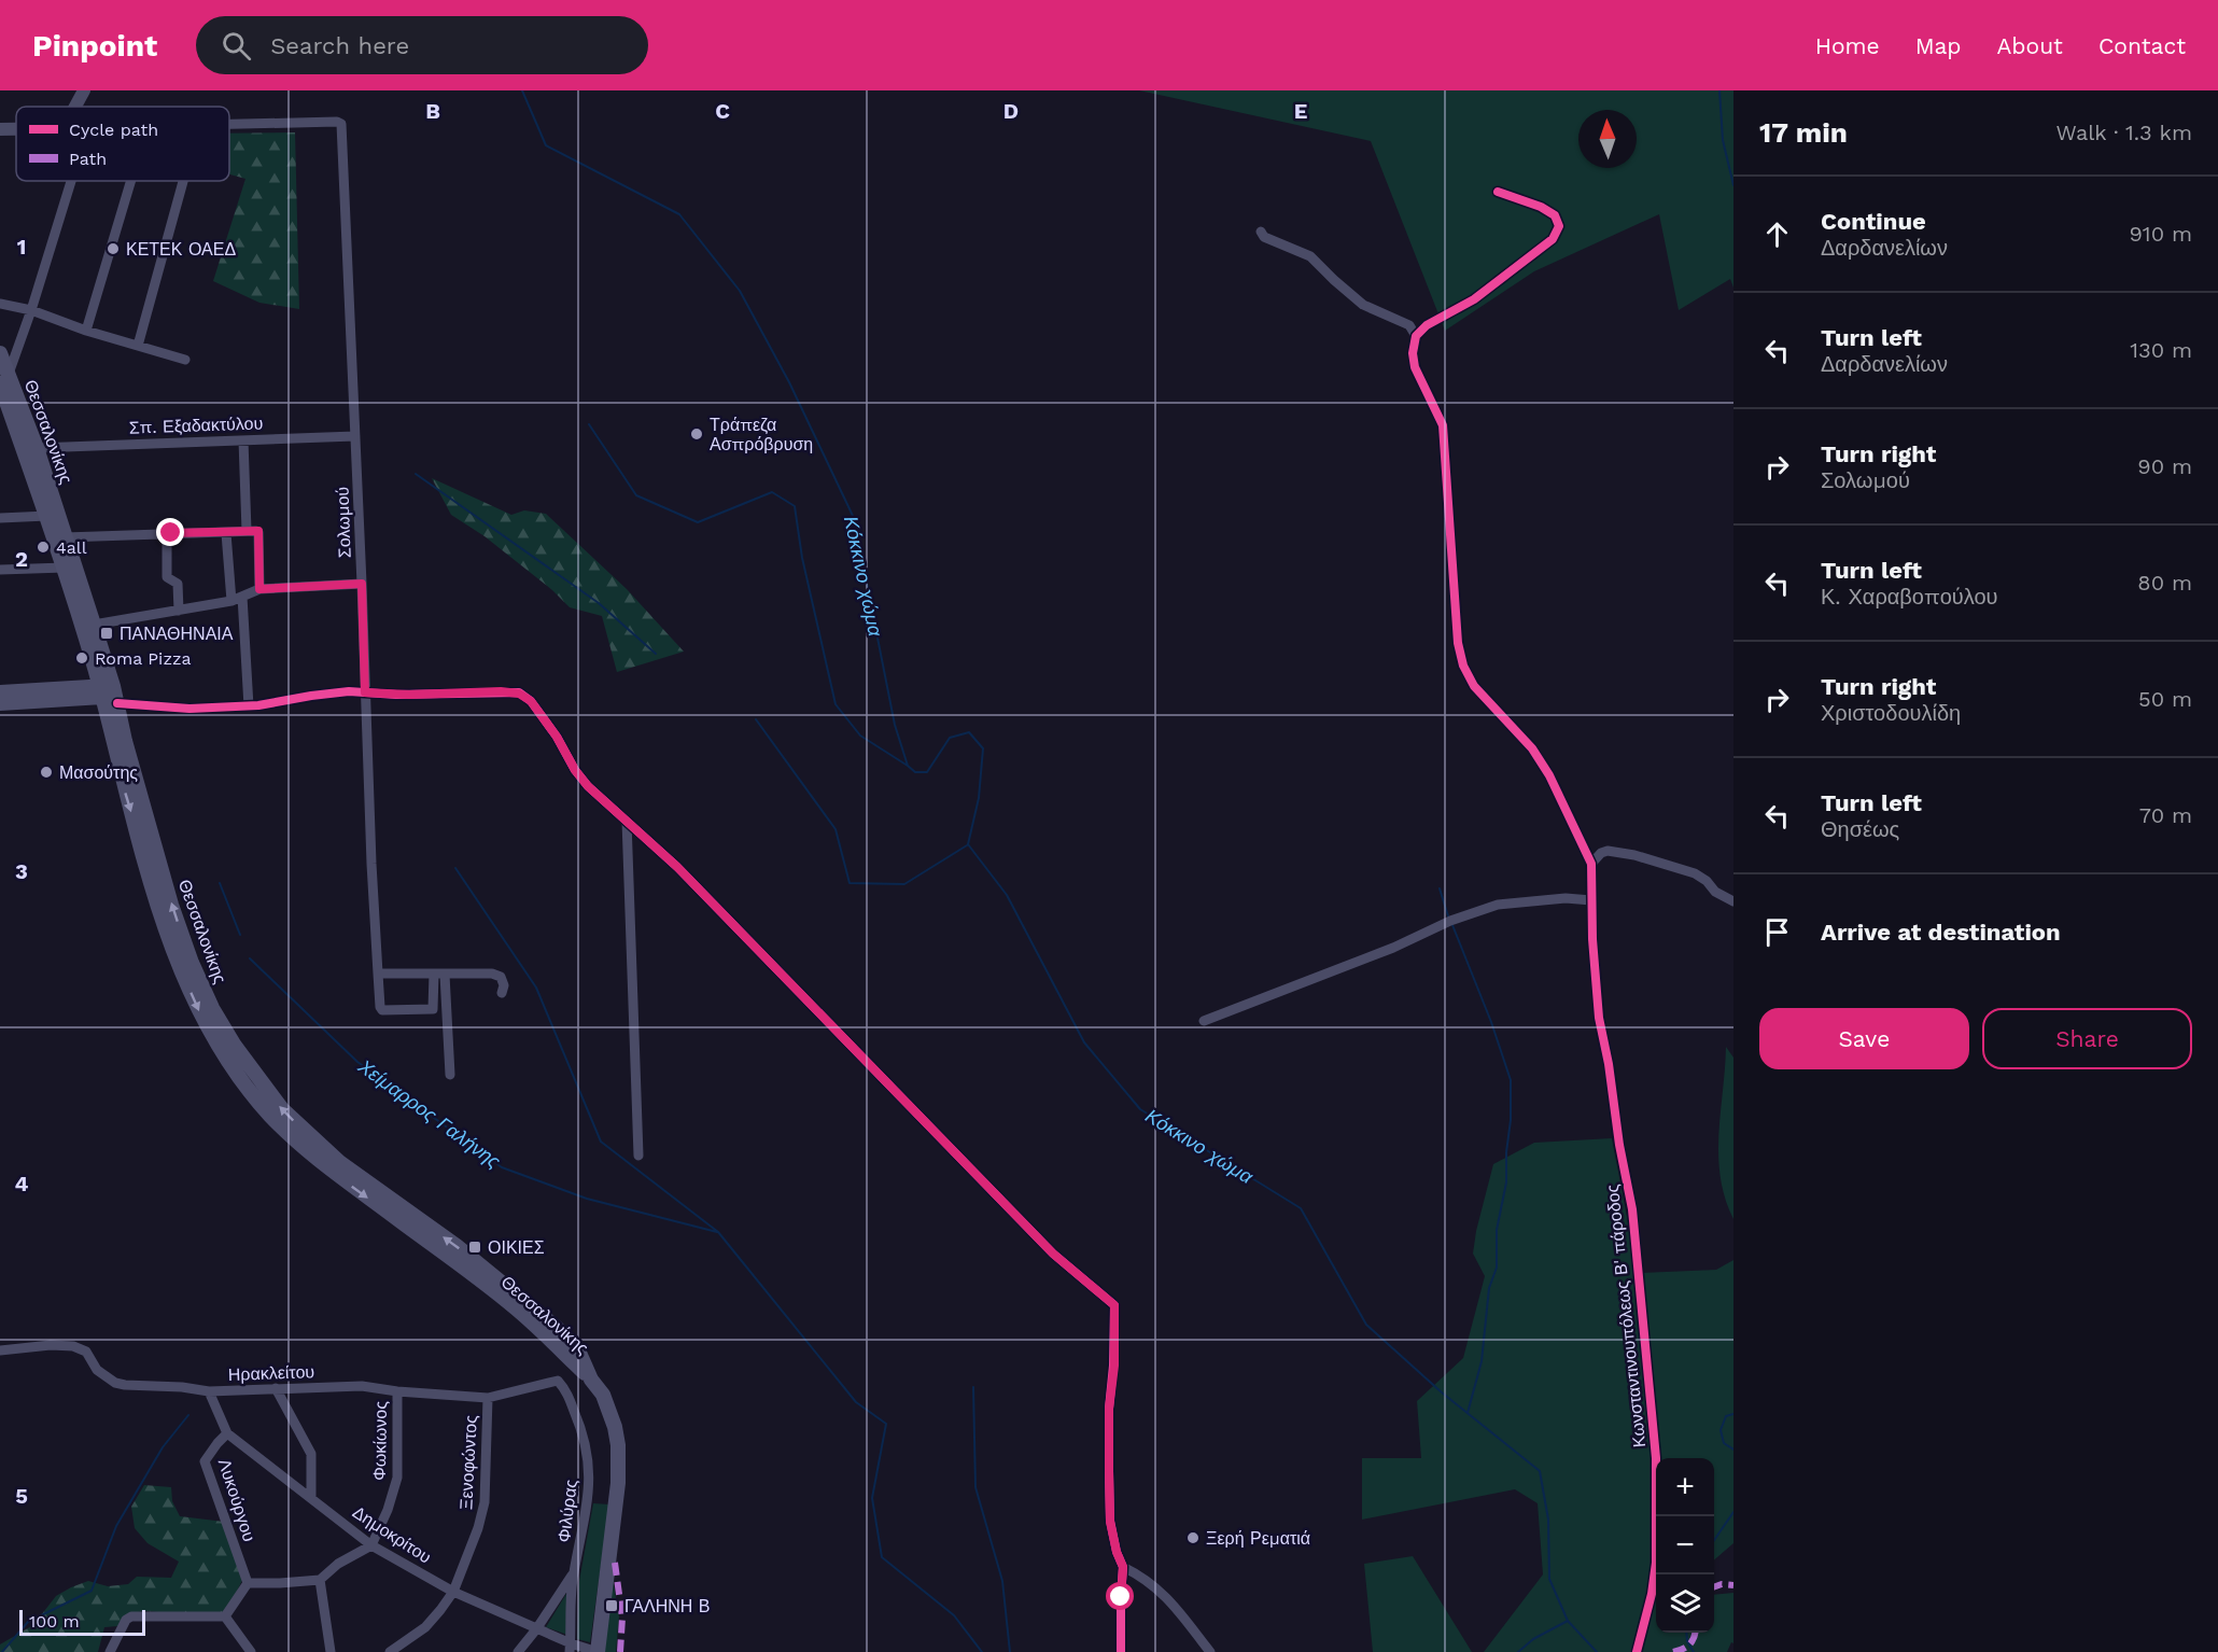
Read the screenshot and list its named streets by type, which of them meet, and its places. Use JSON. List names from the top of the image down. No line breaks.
{"streets":{"main road":["Θεσσαλονίκης"],"street":["Σπ. Εξαδακτύλου","Σολωμού","Κωνσταντινουπόλεως Β' πάροδος","Ηρακλείτου","Φωκίωνος","Ξενοφώντος","Λυκούργου","Φιλύρας","Δημοκρίτου"]},"crossings":[["Σπ. Εξαδακτύλου","Θεσσαλονίκης"],["Σπ. Εξαδακτύλου","Σολωμού"],["Θεσσαλονίκης","Δημοκρίτου"],["Ηρακλείτου","Φωκίωνος"],["Ηρακλείτου","Ξενοφώντος"],["Ηρακλείτου","Φιλύρας"],["Ηρακλείτου","Δημοκρίτου"],["Φωκίωνος","Δημοκρίτου"],["Ξενοφώντος","Δημοκρίτου"],["Λυκούργου","Δημοκρίτου"],["Φιλύρας","Δημοκρίτου"]],"water":["Κόκκινο χώμα","Χείμαρρος Γαλήνης"],"places":{"other":["ΚΕΤΕΚ ΟΑΕΔ","Τράπεζα Ασπρόβρυση","4all","Roma Pizza","Μασούτης","Ξερή Ρεματιά"],"transit":["ΠΑΝΑΘΗΝΑΙΑ","ΟΙΚΙΕΣ","ΓΑΛΗΝΗ Β"]},"legend":["Cycle path","Path"],"scale_bar":"100 m","north":"top","page":{"header":"Pinpoint","search":"Search here","nav":["Home","Map","About","Contact"],"heading":["17 min","Walk · 1.3 km"],"list":[["Continue","Δαρδανελίων","910 m"],["Turn left","Δαρδανελίων","130 m"],["Turn right","Σολωμού","90 m"],["Turn left","Κ. Χαραβοπούλου","80 m"],["Turn right","Χριστοδουλίδη","50 m"],["Turn left","Θησέως","70 m"],"Arrive at destination"],"buttons":["Save","Share"],"map_buttons":["+","−"],"scale":"100 m"},"grid":{"columns":["B","C","D","E"],"rows":["1","2","3","4","5"]}}
